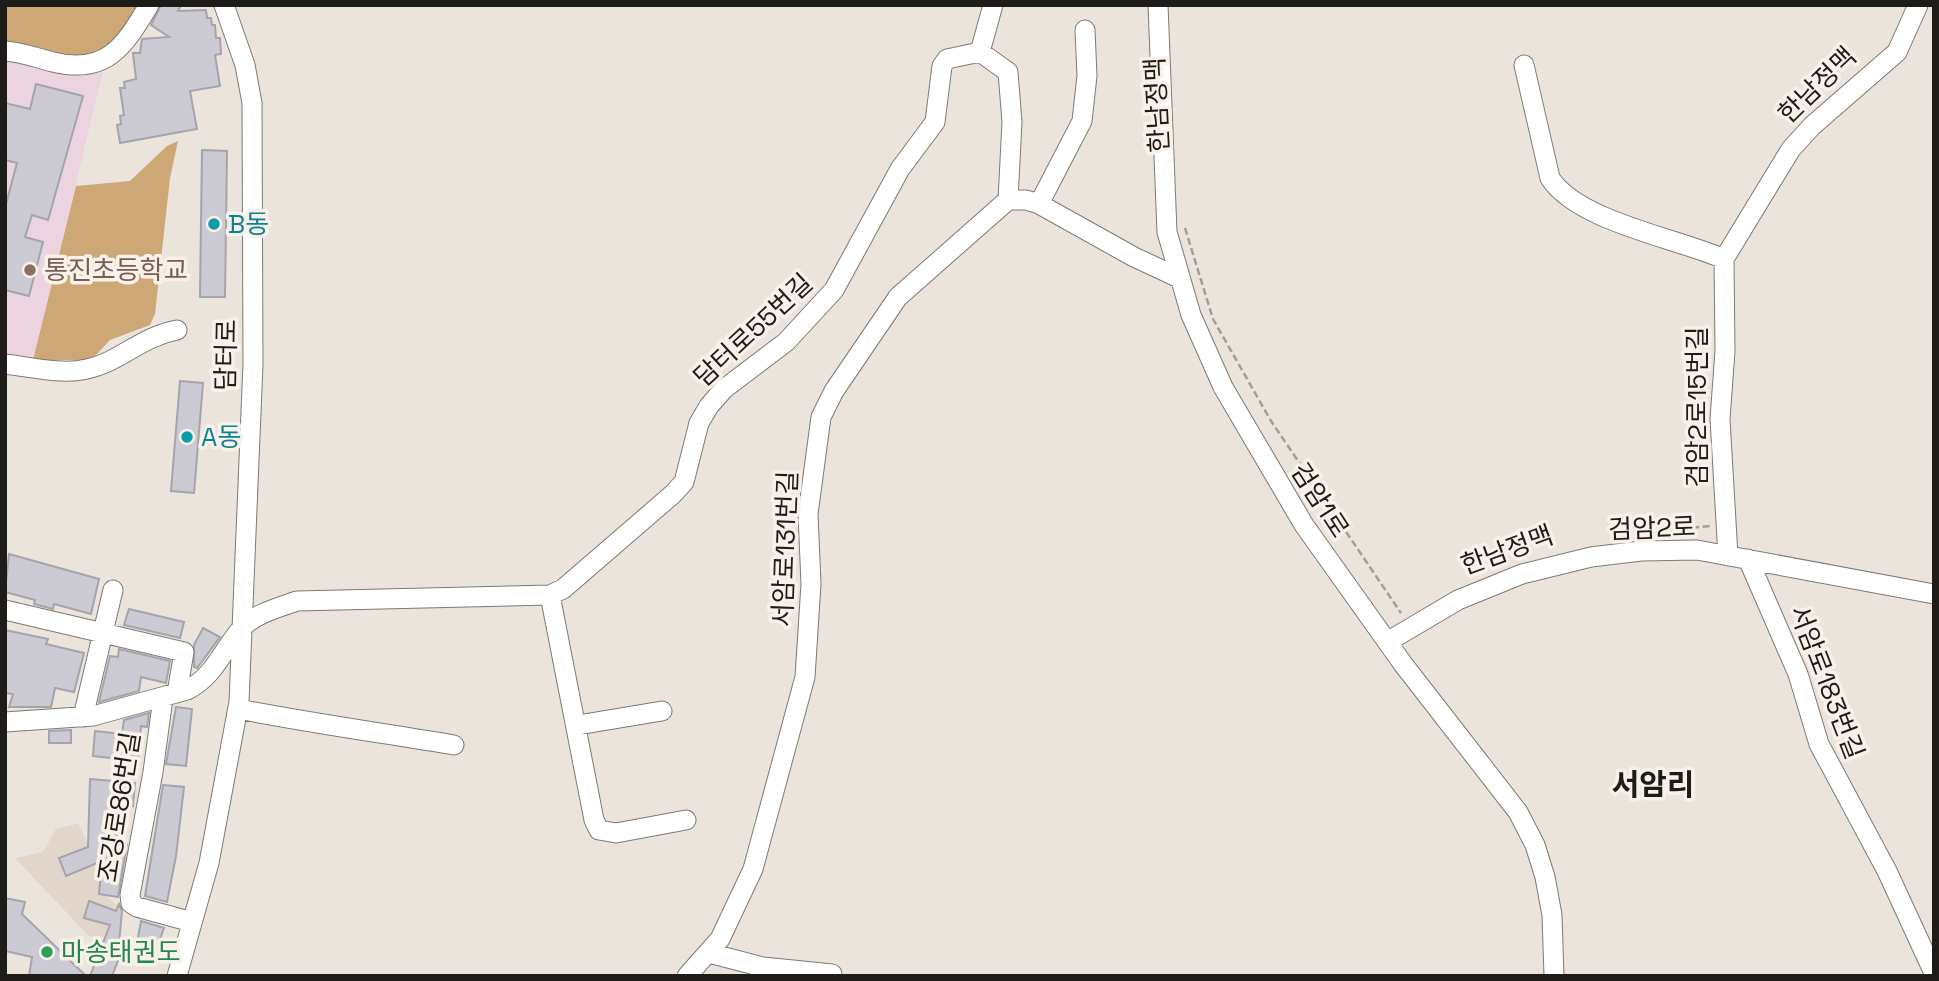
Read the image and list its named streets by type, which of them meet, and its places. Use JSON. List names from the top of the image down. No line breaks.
{"streets":{"street":["담터로55번길","담터로","검암2로15번길","검암1로","검암2로","서암로131번길","서암로183번길","조강로86번길"]},"crossings":[["담터로","조강로86번길"],["검암2로15번길","검암2로"],["검암2로15번길","서암로183번길"],["검암1로","검암2로"],["검암2로","서암로183번길"]],"districts":["서암리"],"places":["B동","통진초등학교","A동","마송태권도"]}
